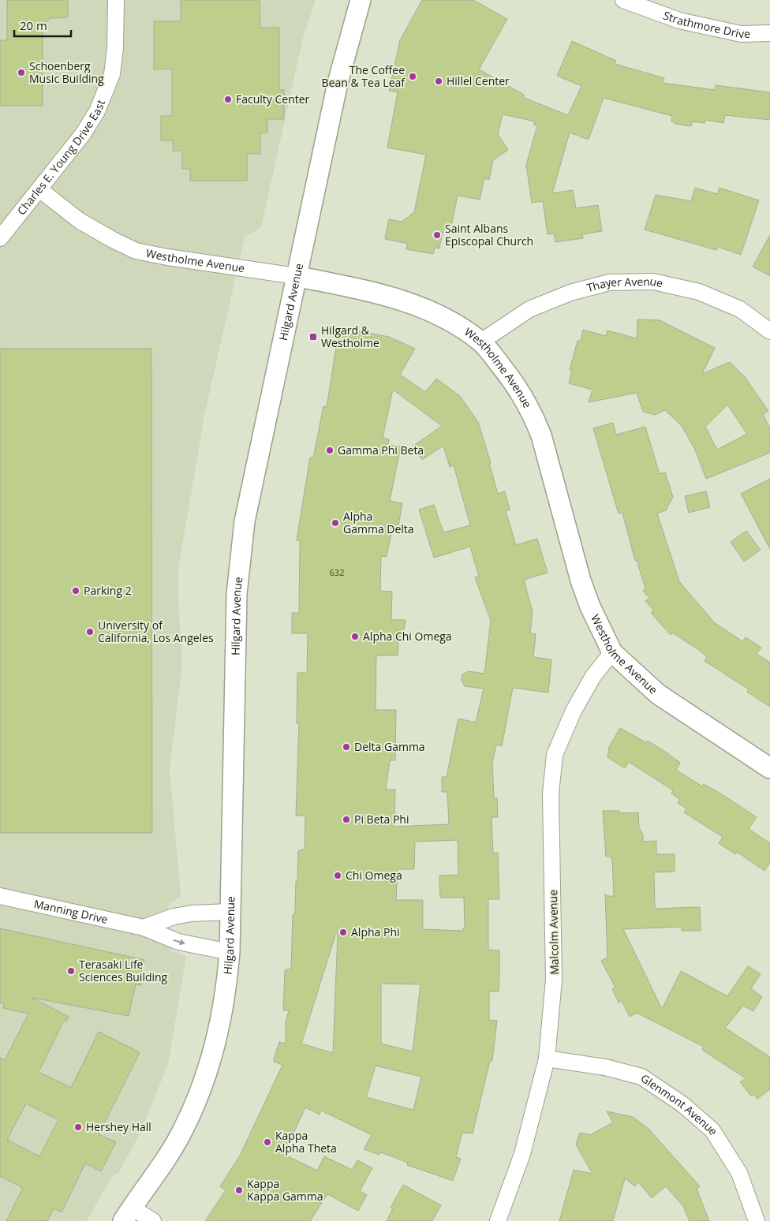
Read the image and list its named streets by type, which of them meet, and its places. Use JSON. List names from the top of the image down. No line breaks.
{"streets":{"street":["Strathmore Drive","Charles E. Young Drive East","Westholme Avenue","Thayer Avenue","Hilgard Avenue","Manning Drive","Malcolm Avenue","Glenmont Avenue"]},"crossings":[["Charles E. Young Drive East","Westholme Avenue"],["Westholme Avenue","Thayer Avenue"],["Westholme Avenue","Hilgard Avenue"],["Westholme Avenue","Malcolm Avenue"],["Hilgard Avenue","Manning Drive"],["Malcolm Avenue","Glenmont Avenue"]],"one_way":["Manning Drive"],"places":{"other":["Schoenberg Music Building","The Coffee Bean & Tea Leaf","Hillel Center","Faculty Center","Saint Albans Episcopal Church","Gamma Phi Beta","Alpha Gamma Delta","Parking 2","University of California, Los Angeles","Alpha Chi Omega","Delta Gamma","Pi Beta Phi","Chi Omega","Alpha Phi","Terasaki Life Sciences Building","Hershey Hall","Kappa Alpha Theta","Kappa Kappa Gamma"],"transit":["Hilgard & Westholme"]},"house_numbers":["632"],"scale_bar":"20 m"}
